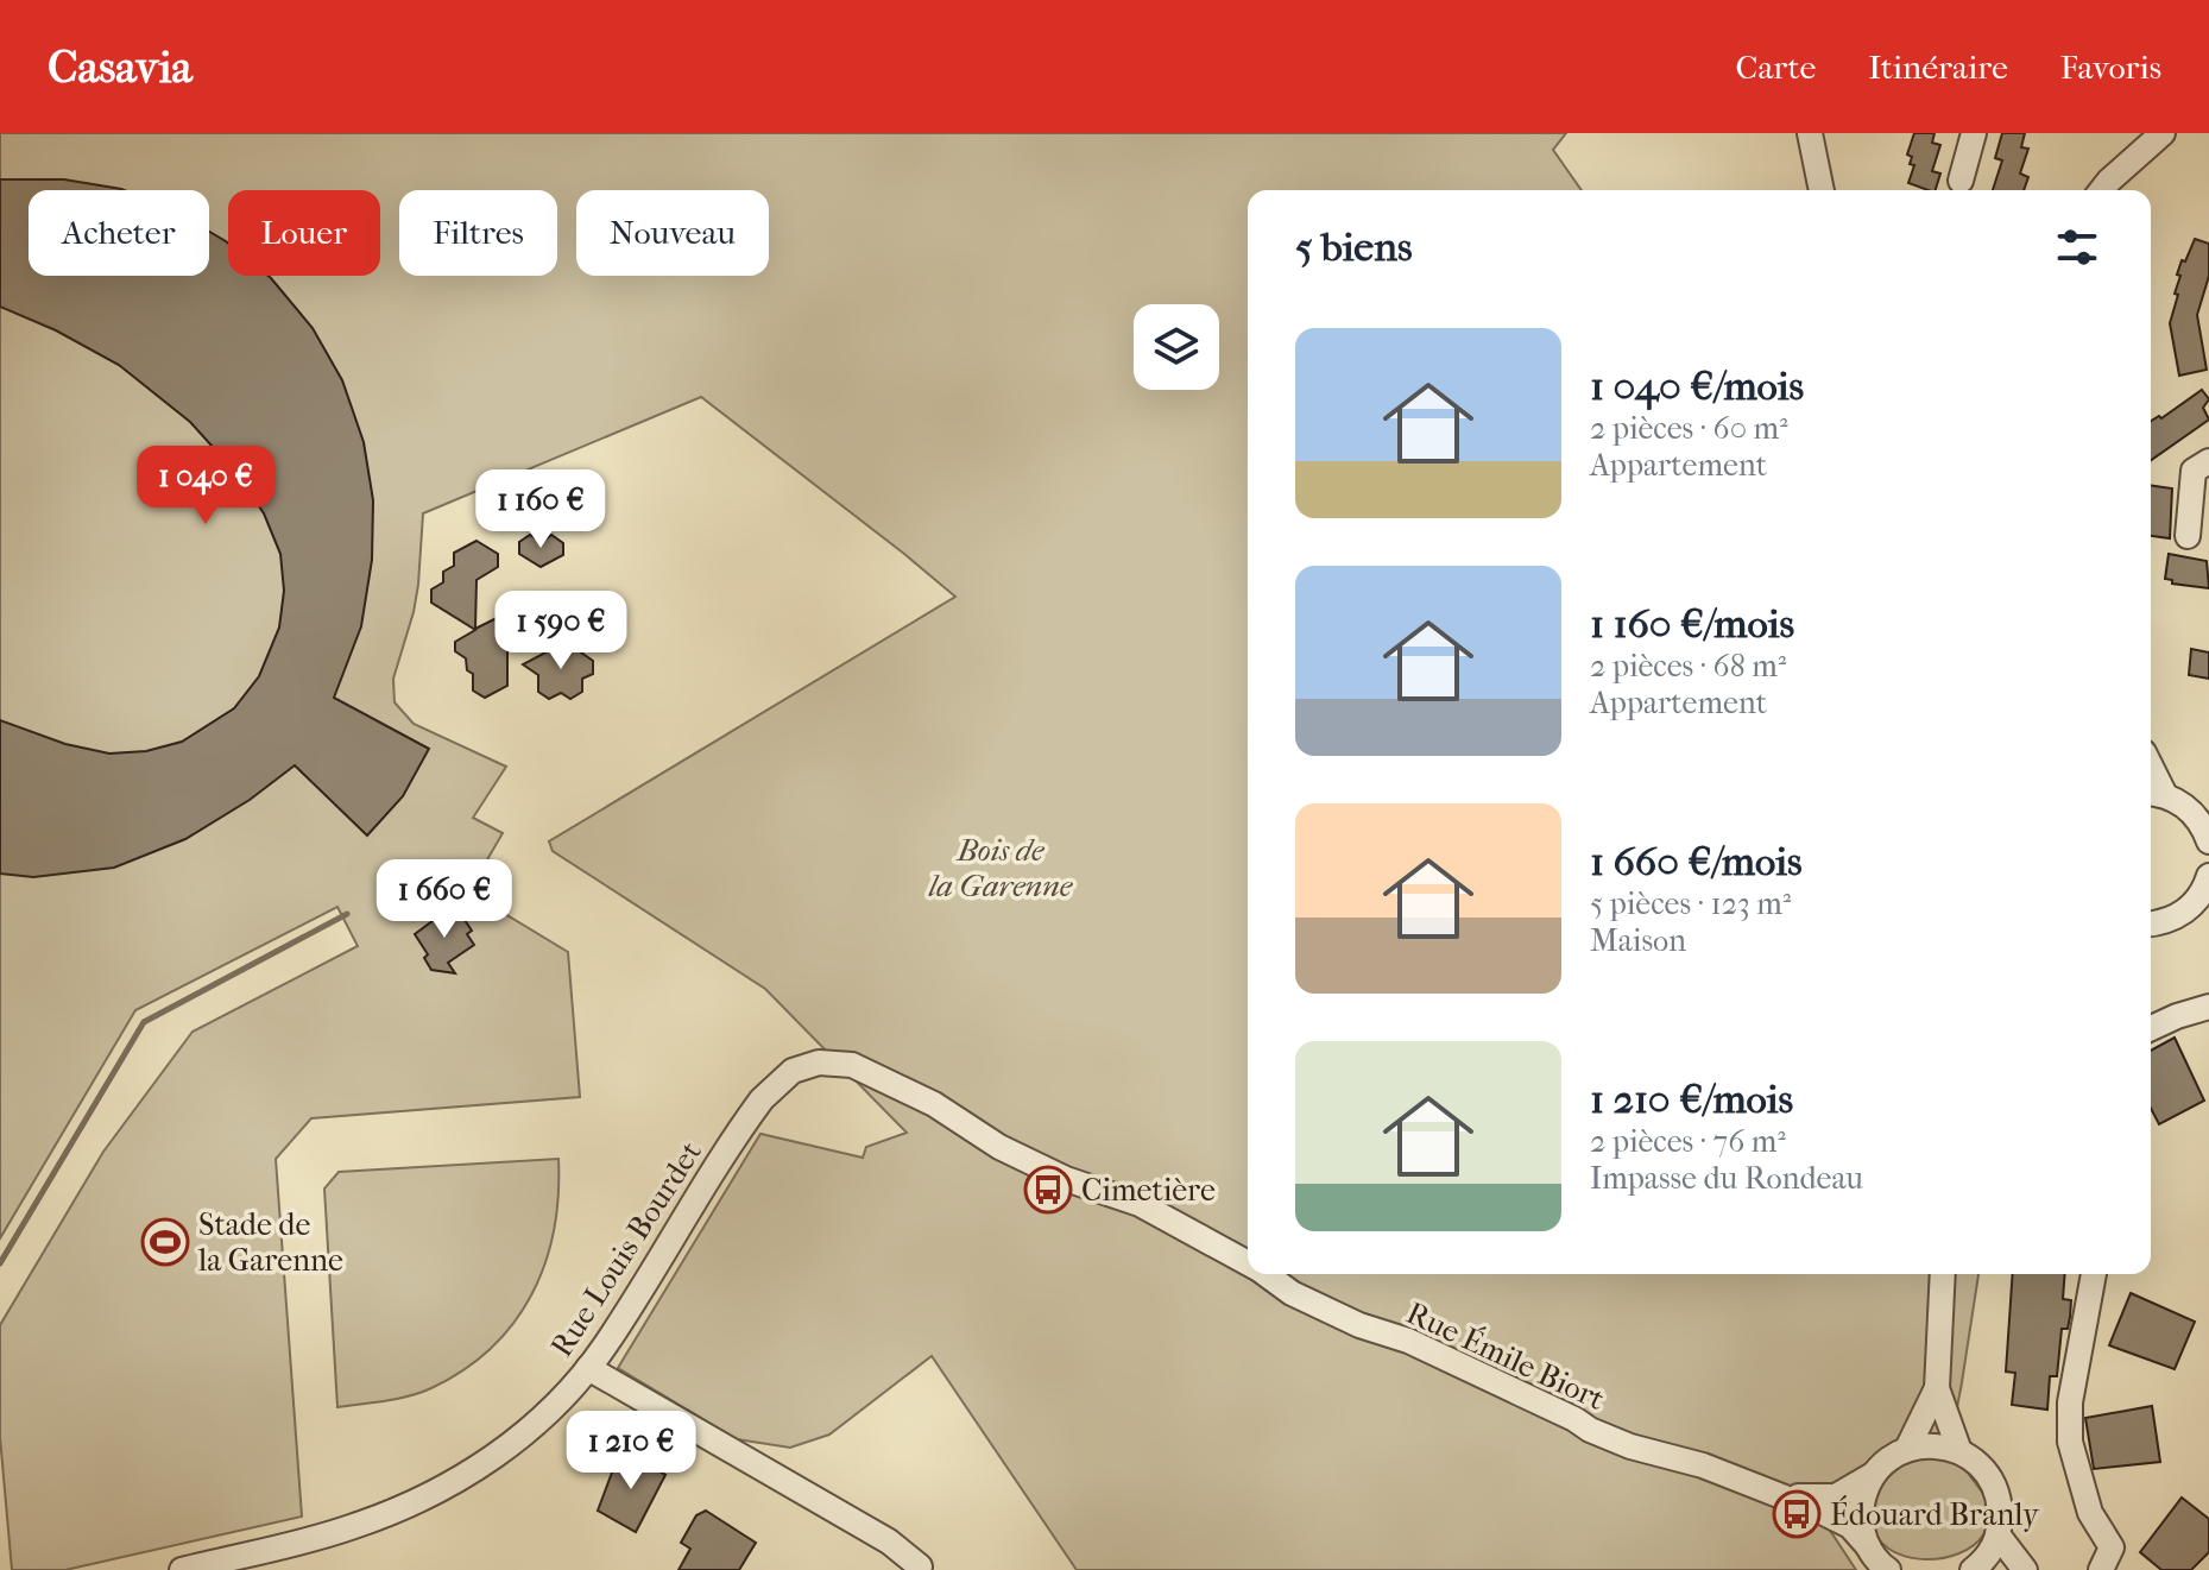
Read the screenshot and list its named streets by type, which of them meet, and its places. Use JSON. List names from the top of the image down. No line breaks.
{"streets":{"street":["Rue Louis Bourdet","Rue Émile Biort"]},"crossings":[["Rue Louis Bourdet","Rue Émile Biort"]],"parks":["Bois de la Garenne"],"places":{"bus stop":["Cimetière","Édouard Branly"],"sports":["Stade de la Garenne"]},"page":{"header":"Casavia","nav":["Carte","Itinéraire","Favoris"],"chip":["Acheter","Louer","Filtres","Nouveau"],"heading":"5 biens","list":[{"name":"1 040 €/mois","note":"2 pièces · 60 m² · Appartement"},{"name":"1 160 €/mois","note":"2 pièces · 68 m² · Appartement"},{"name":"1 660 €/mois","note":"5 pièces · 123 m² · Maison"},{"name":"1 210 €/mois","note":"2 pièces · 76 m² · Impasse du Rondeau"}],"price":["1 040 €","1 160 €","1 590 €","1 660 €","1 210 €"]}}
